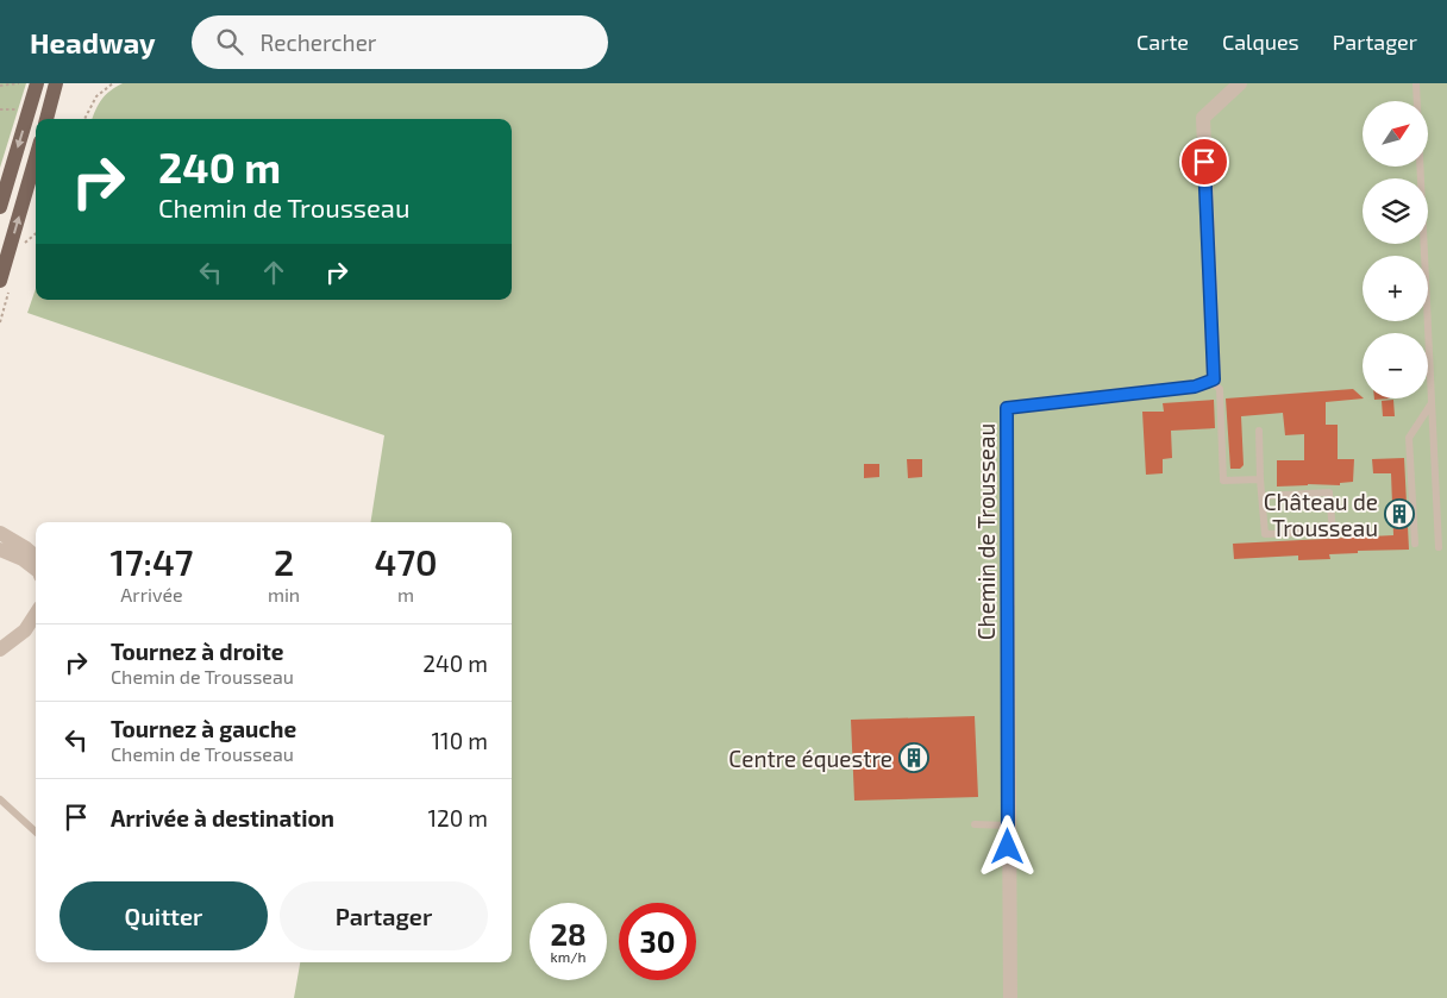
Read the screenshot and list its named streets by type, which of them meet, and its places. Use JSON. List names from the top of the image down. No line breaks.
{"streets":{"street":["Chemin de Trousseau"]},"places":{"building":["Château de Trousseau","Centre équestre"]},"north":"top right","page":{"header":"Headway","search":"Rechercher","nav":["Carte","Calques","Partager"],"map_buttons":["+","−"],"turn":["240 m","Chemin de Trousseau"],"eta":["17:47","Arrivée","2","min","470","m"],"list":[{"name":"Tournez à droite","note":"Chemin de Trousseau","value":"240 m"},{"name":"Tournez à gauche","note":"Chemin de Trousseau","value":"110 m"},{"name":"Arrivée à destination","value":"120 m"}],"buttons":["Quitter","Partager"],"speed":"28 km/h","limit":"30"}}
